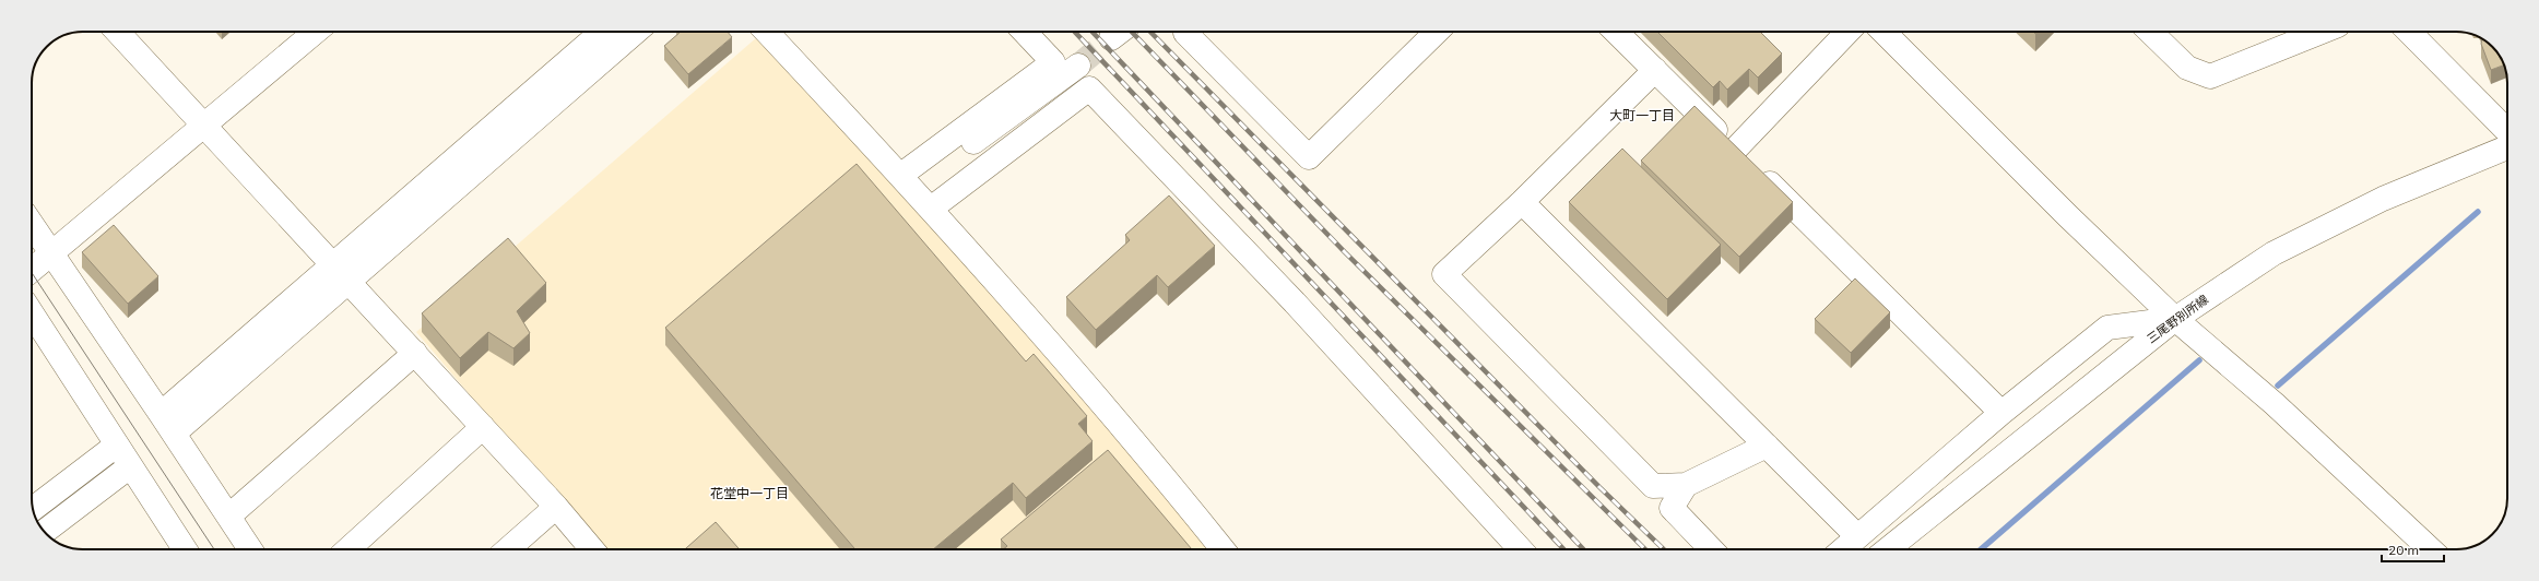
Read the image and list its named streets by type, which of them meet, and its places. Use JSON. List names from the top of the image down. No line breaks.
{"streets":{"street":["三尾野別所線"]},"districts":["大町一丁目","花堂中一丁目"],"scale_bar":"20 m"}
